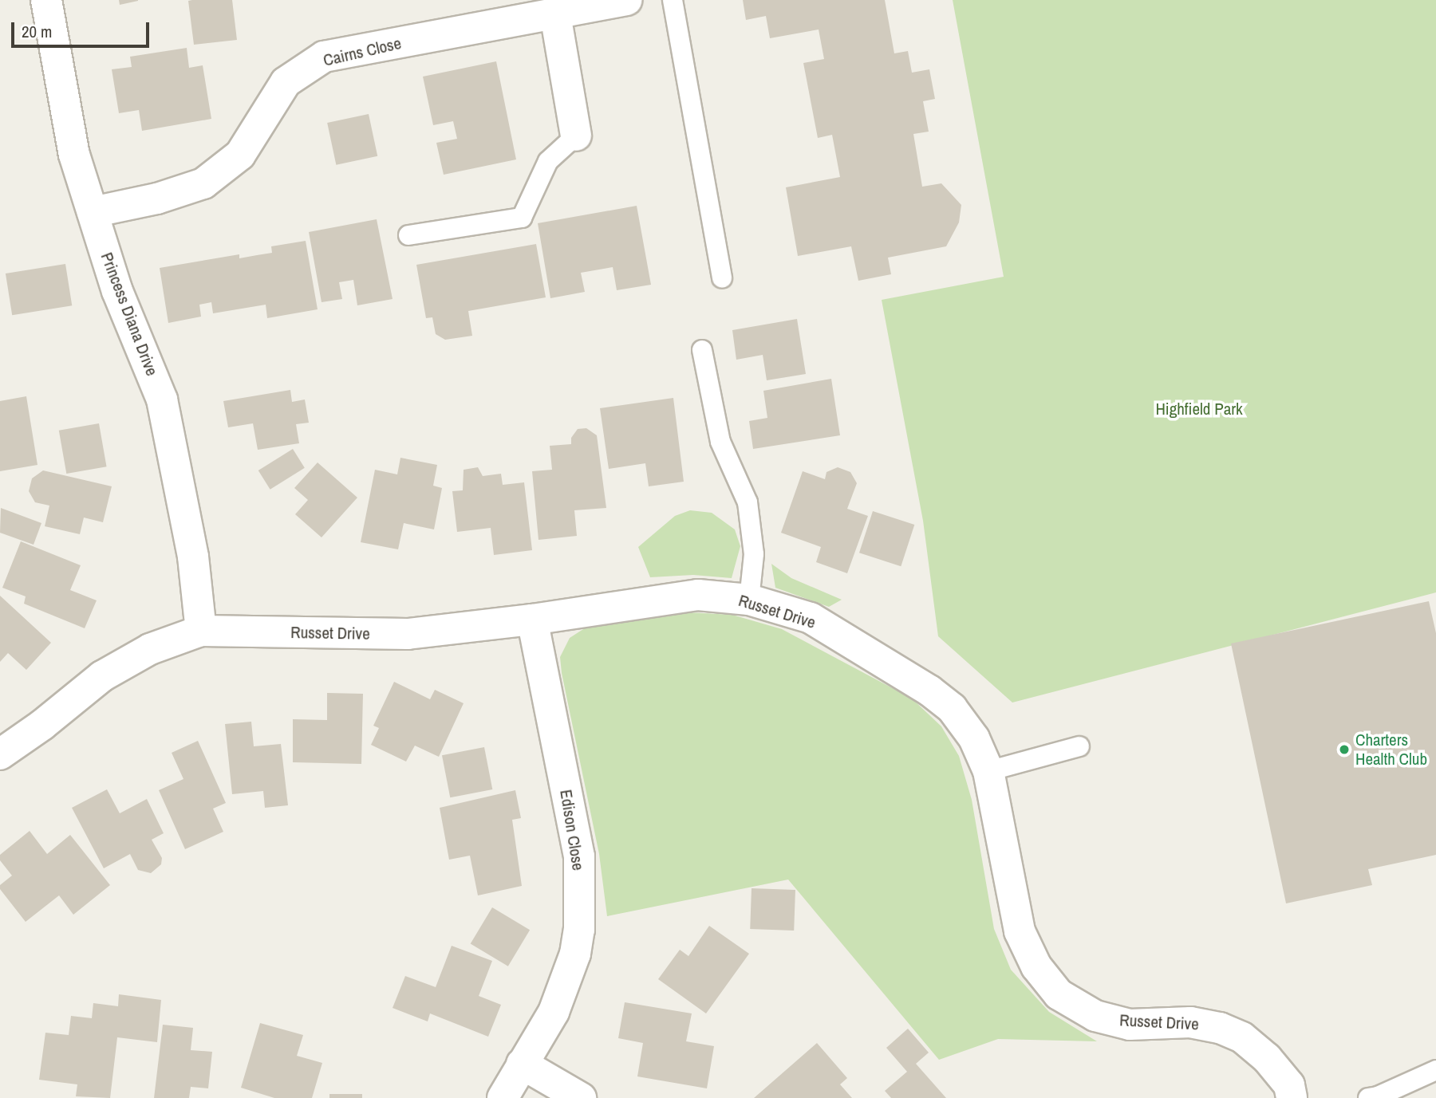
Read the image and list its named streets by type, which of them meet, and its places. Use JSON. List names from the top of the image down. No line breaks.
{"streets":{"street":["Cairns Close","Princess Diana Drive","Russet Drive","Edison Close"]},"crossings":[["Cairns Close","Princess Diana Drive"],["Princess Diana Drive","Russet Drive"],["Russet Drive","Edison Close"]],"parks":["Highfield Park"],"places":["Charters Health Club"],"scale_bar":"20 m"}
